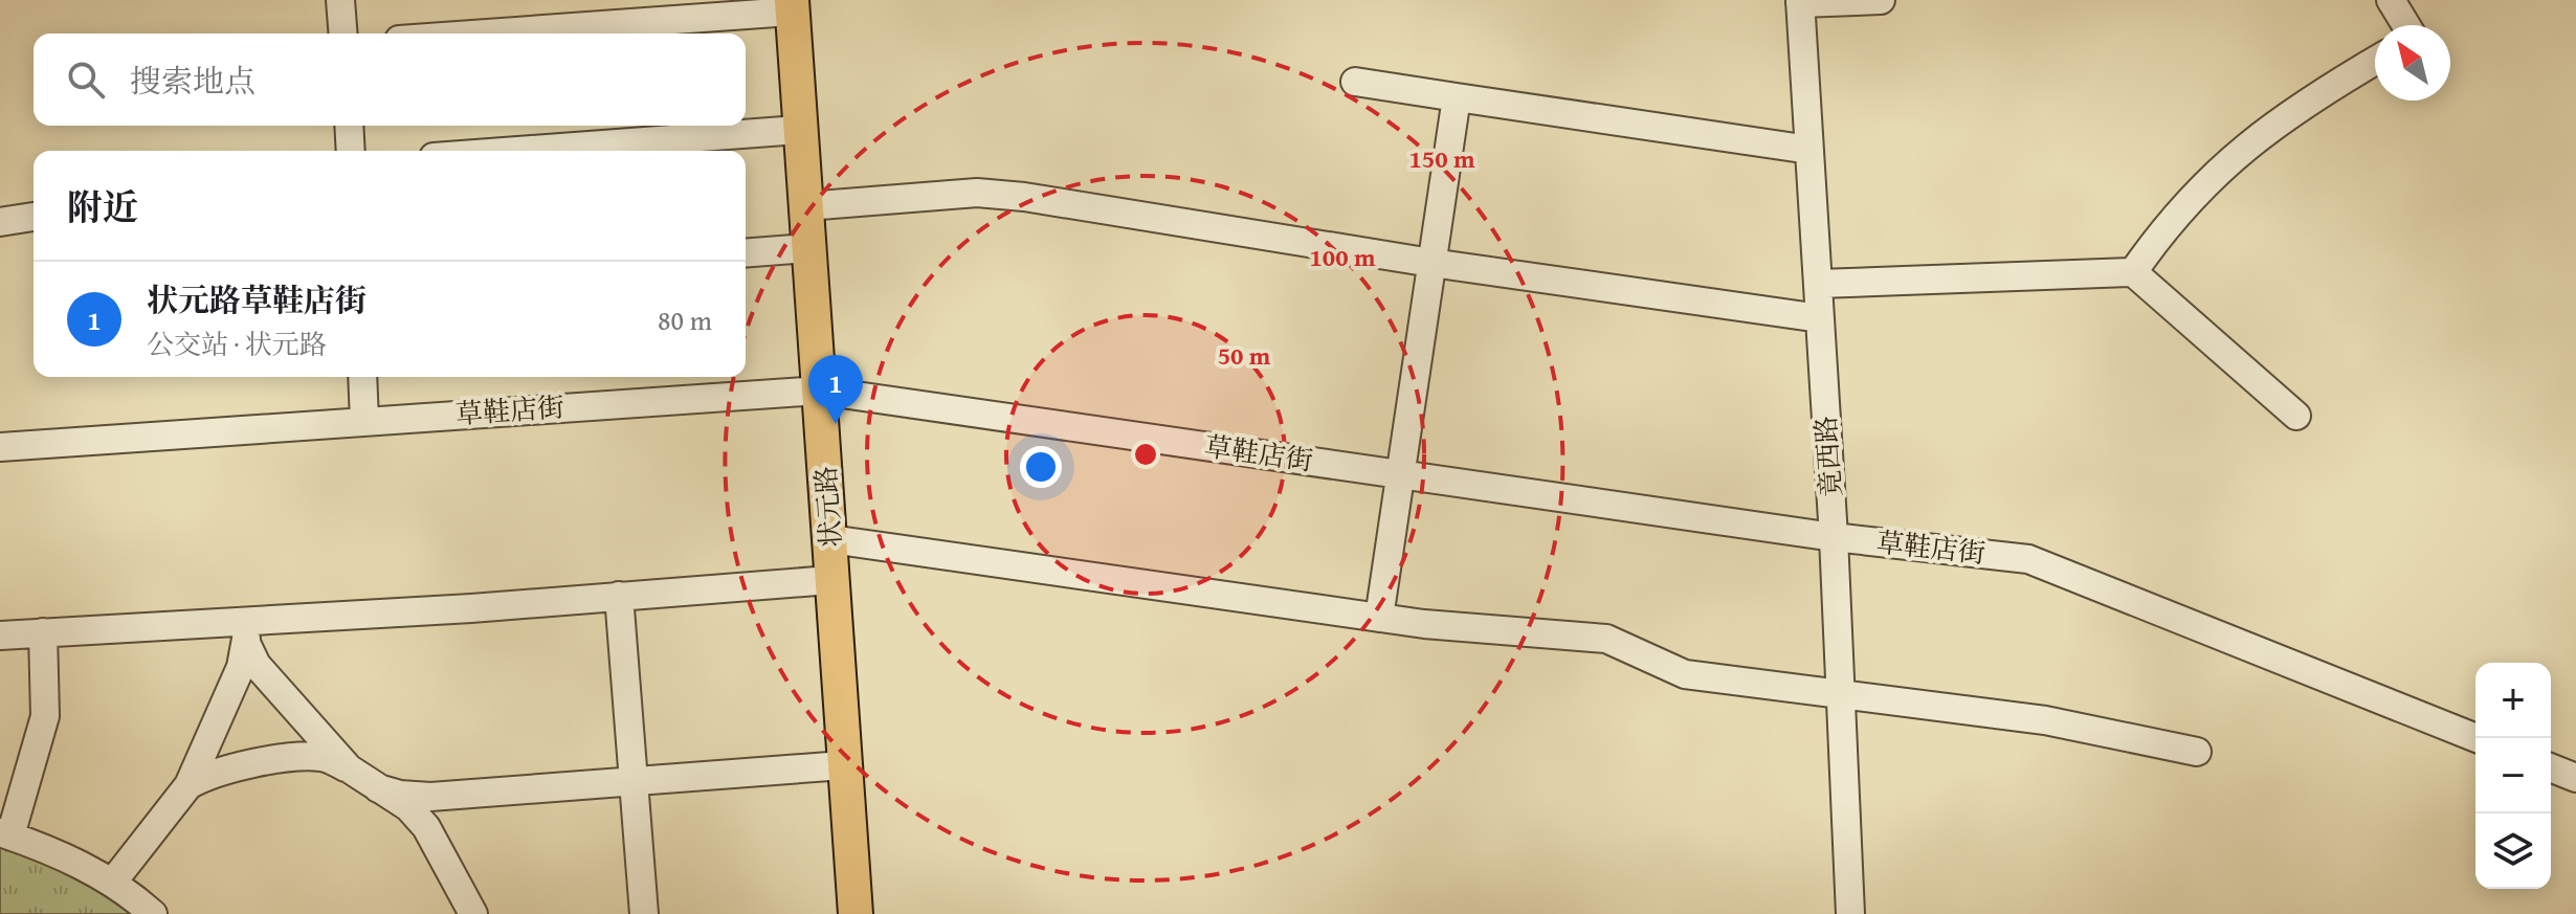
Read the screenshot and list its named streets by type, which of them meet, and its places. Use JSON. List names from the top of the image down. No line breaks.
{"streets":{"main road":["状元路"],"street":["草鞋店街","竟西路"]},"crossings":[["草鞋店街","竟西路"],["草鞋店街","状元路"]],"north":"top left","page":{"search":"搜索地点","heading":"附近","list":[{"mark":"1","name":"状元路草鞋店街","note":"公交站 · 状元路","value":"80 m"}],"pins":"1","map_buttons":["+","−"]},"rings":["150 m","100 m","50 m"]}
